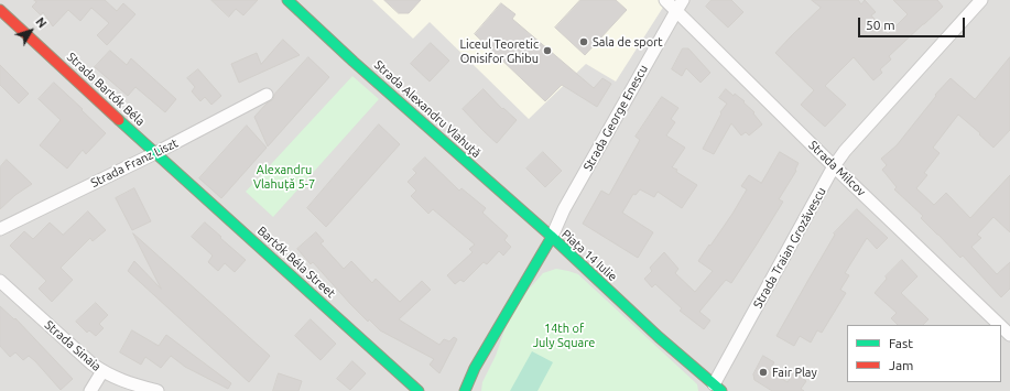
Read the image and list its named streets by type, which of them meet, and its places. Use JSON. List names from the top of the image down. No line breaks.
{"streets":{"street":["Strada Bartók Béla","Strada Alexandru Vlahuță","Strada George Enescu","Strada Franz Liszt","Strada Milcov","Strada Traian Grozăvescu","Piața 14 Iulie","Bartók Béla Street","Strada Sinaia"]},"crossings":[["Strada Bartók Béla","Strada Franz Liszt"],["Strada Bartók Béla","Bartók Béla Street"],["Strada Alexandru Vlahuță","Strada George Enescu"],["Strada Alexandru Vlahuță","Piața 14 Iulie"],["Strada George Enescu","Strada Milcov"],["Strada George Enescu","Piața 14 Iulie"],["Strada Franz Liszt","Bartók Béla Street"],["Strada Milcov","Strada Traian Grozăvescu"],["Strada Traian Grozăvescu","Piața 14 Iulie"]],"parks":["Alexandru Vlahuță 5-7","14th of July Square"],"places":["Sala de sport","Liceul Teoretic Onisifor Ghibu","Fair Play"],"legend":["Fast","Jam"],"scale_bar":"50 m","north":"top right"}
